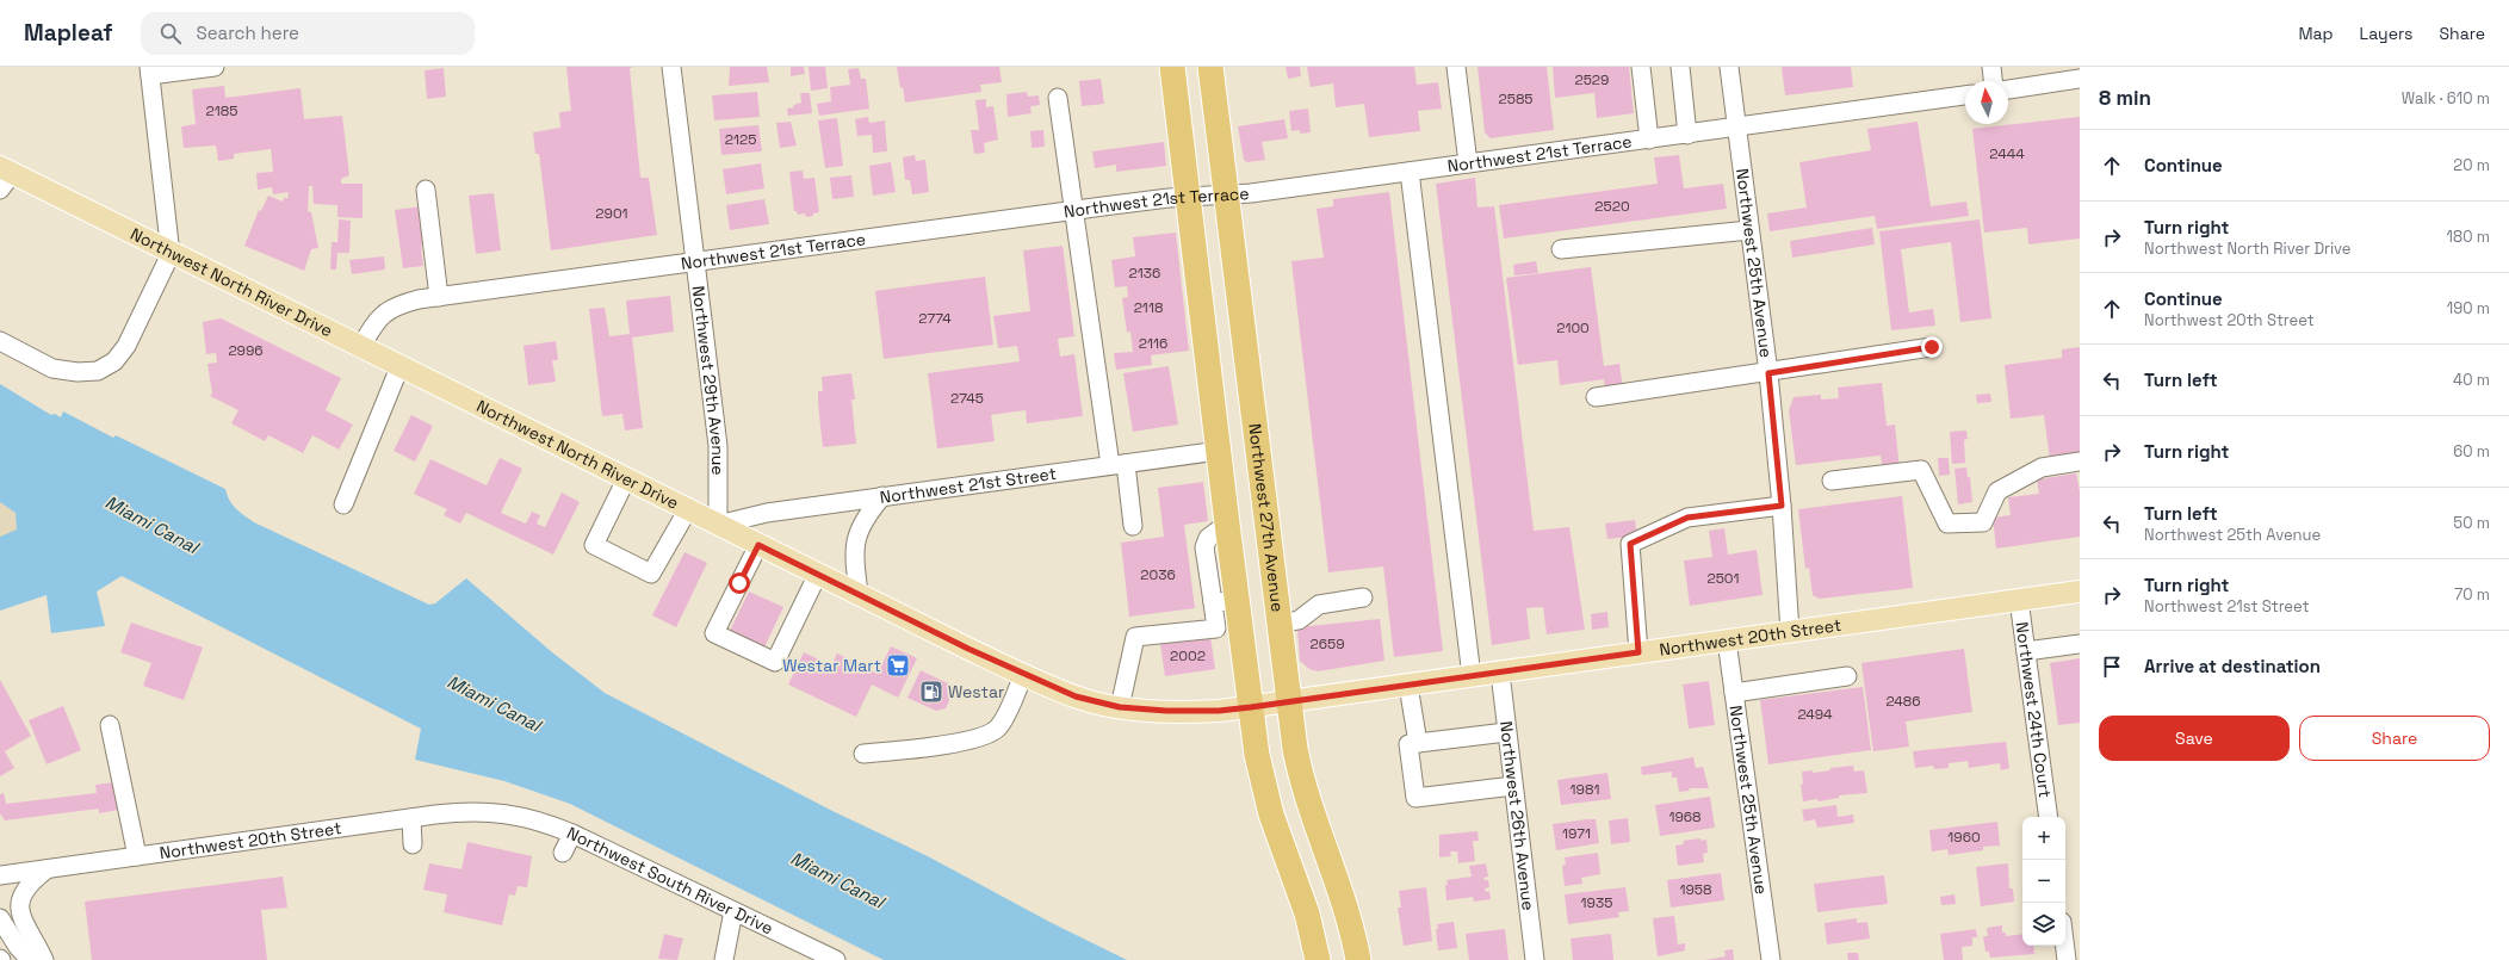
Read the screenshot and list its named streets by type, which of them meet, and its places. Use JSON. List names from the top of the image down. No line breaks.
{"streets":{"highway":["Northwest 27th Avenue"],"main road":["Northwest North River Drive","Northwest 20th Street"],"street":["Northwest 21st Terrace","Northwest 25th Avenue","Northwest 29th Avenue","Northwest 21st Street","Northwest 24th Court","Northwest 26th Avenue","Northwest South River Drive"]},"crossings":[["Northwest 21st Terrace","Northwest 25th Avenue"],["Northwest 21st Terrace","Northwest North River Drive"],["Northwest 21st Terrace","Northwest 29th Avenue"],["Northwest 21st Terrace","Northwest 27th Avenue"],["Northwest 25th Avenue","Northwest 20th Street"],["Northwest North River Drive","Northwest 29th Avenue"],["Northwest North River Drive","Northwest 21st Street"],["Northwest North River Drive","Northwest 20th Street"],["Northwest 29th Avenue","Northwest 21st Street"],["Northwest 27th Avenue","Northwest 20th Street"],["Northwest 20th Street","Northwest 24th Court"],["Northwest 20th Street","Northwest 26th Avenue"],["Northwest 20th Street","Northwest South River Drive"]],"water":["Miami Canal"],"places":{"supermarket":["Westar Mart"],"fuel station":["Westar"]},"house_numbers":["2529","2585","2185","2125","2444","2520","2901","2136","2118","2774","2100","2116","2996","2745","2036","2501","2659","2002","2486","2494","1981","1968","1971","1960","1958","1935"],"north":"top","page":{"header":"Mapleaf","search":"Search here","nav":["Map","Layers","Share"],"heading":["8 min","Walk · 610 m"],"list":[["Continue","20 m"],["Turn right","Northwest North River Drive","180 m"],["Continue","Northwest 20th Street","190 m"],["Turn left","40 m"],["Turn right","60 m"],["Turn left","Northwest 25th Avenue","50 m"],["Turn right","Northwest 21st Street","70 m"],"Arrive at destination"],"buttons":["Save","Share"],"map_buttons":["+","−"]}}
